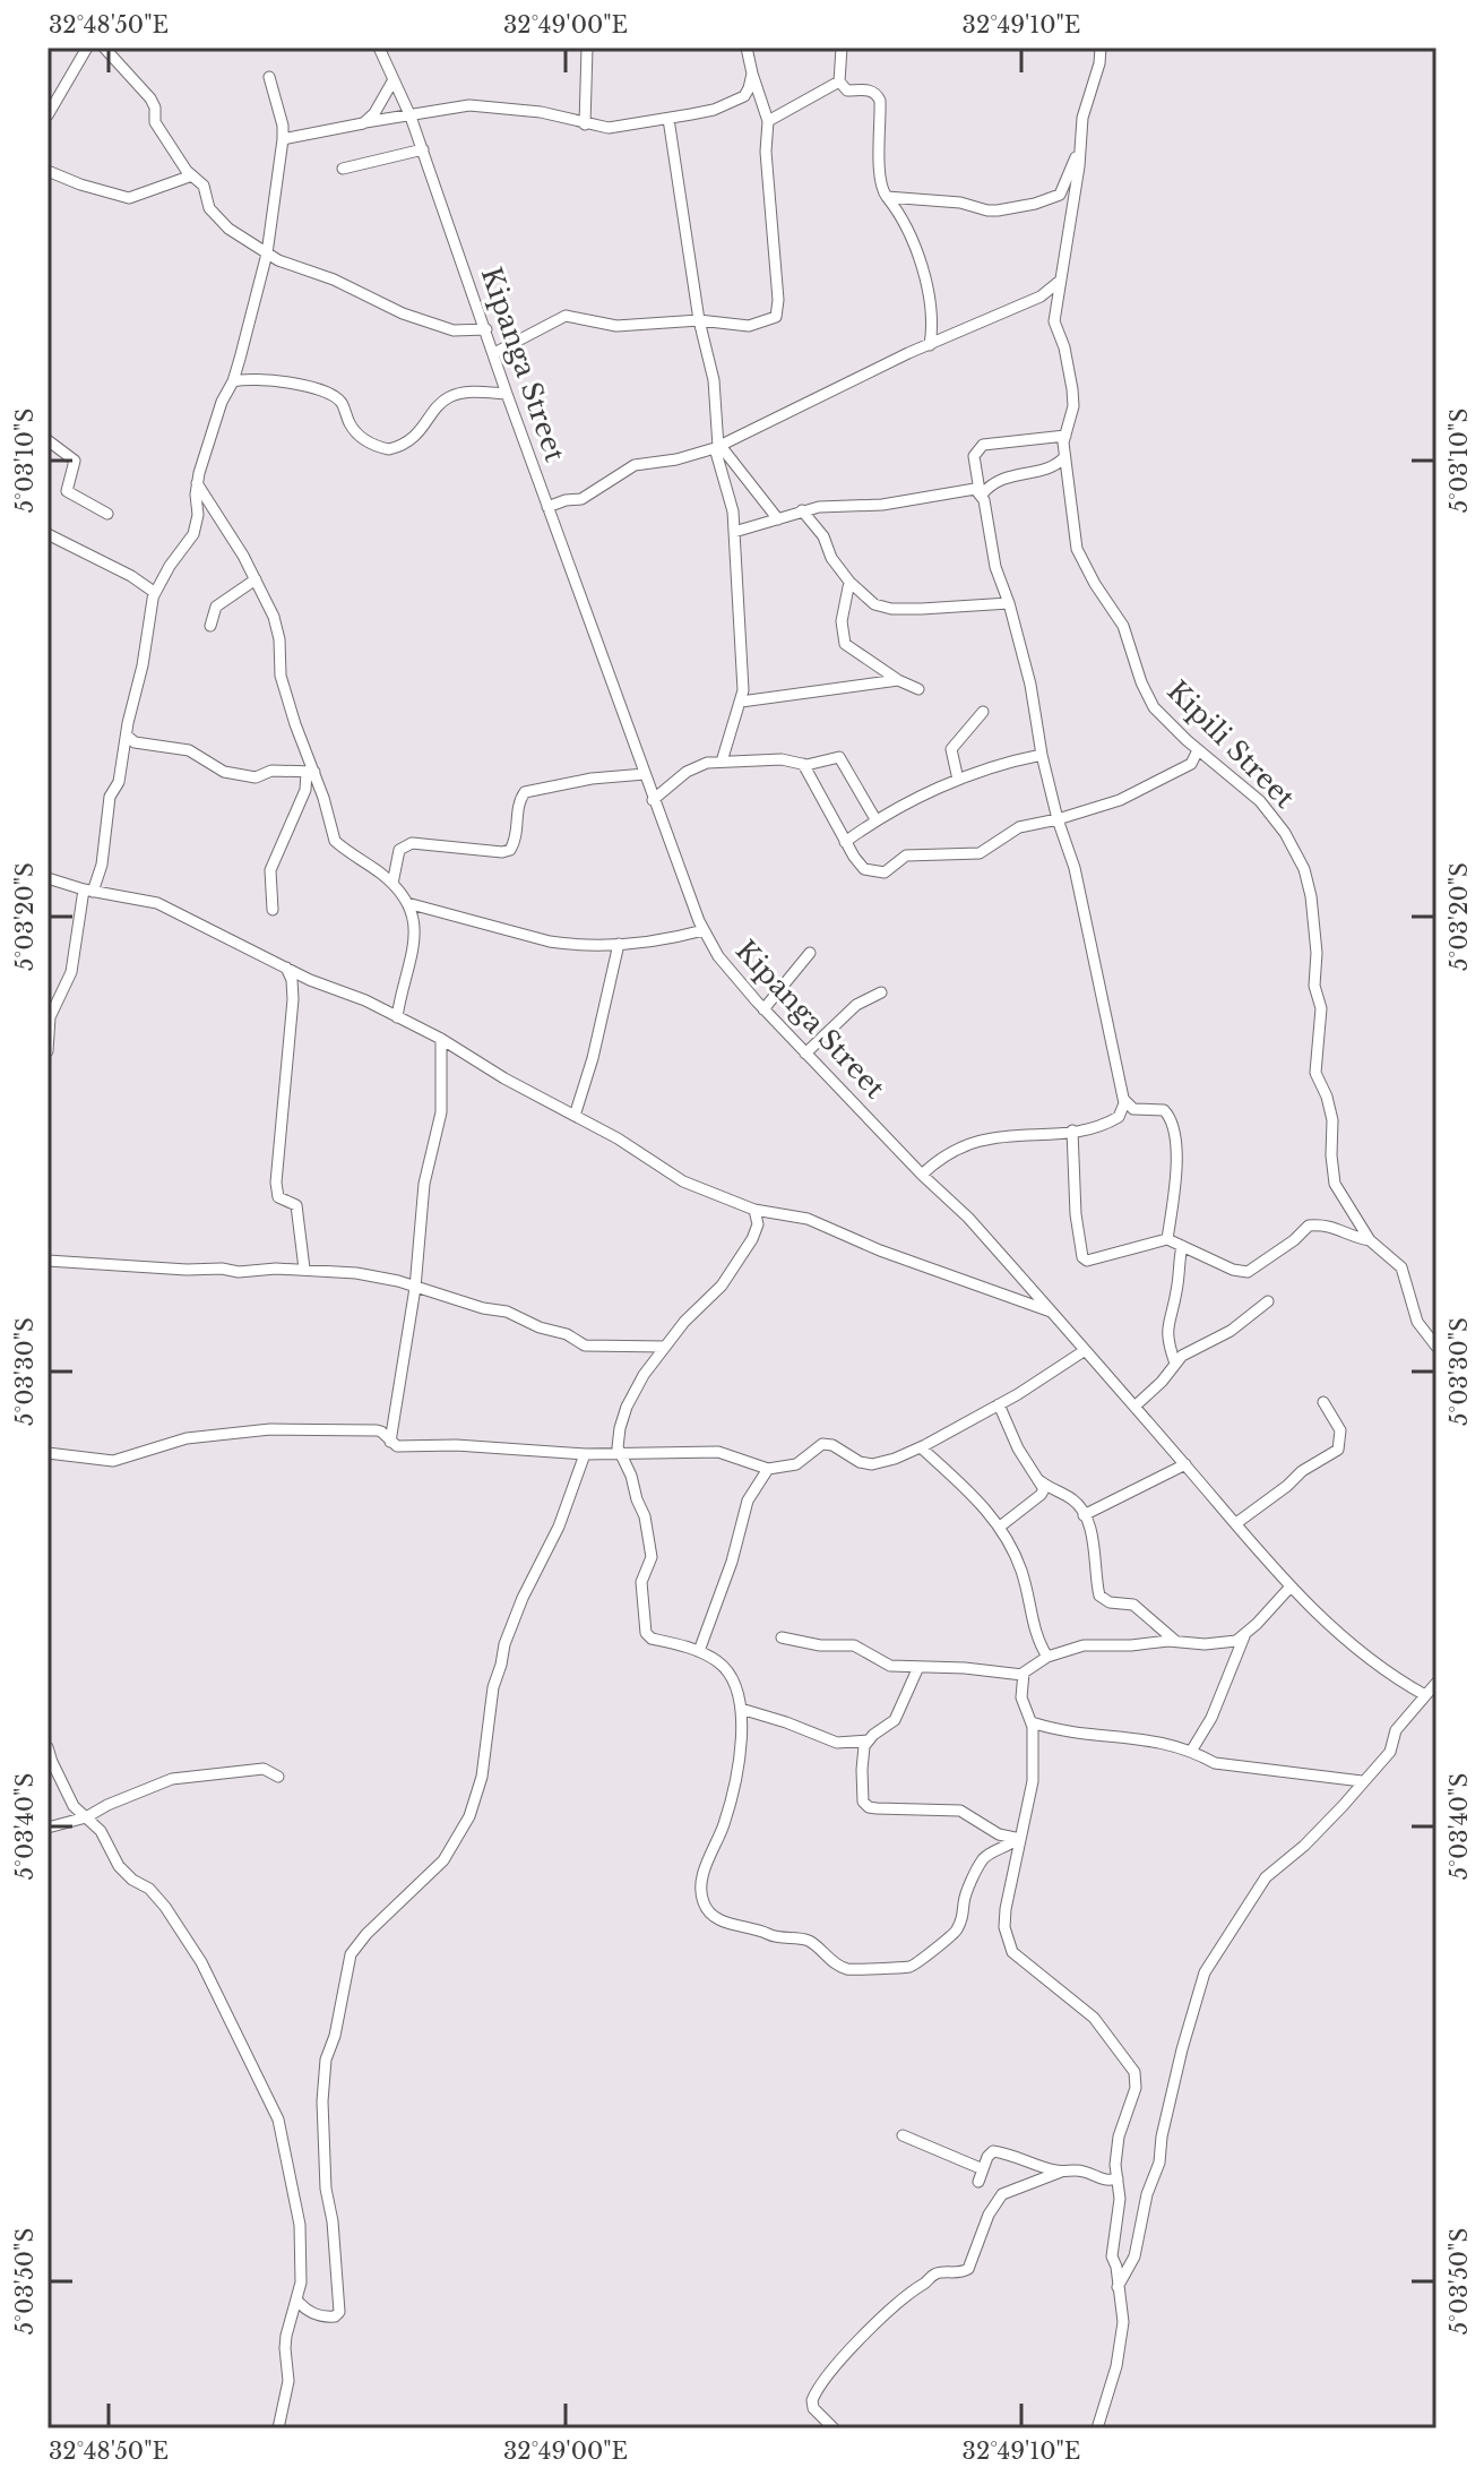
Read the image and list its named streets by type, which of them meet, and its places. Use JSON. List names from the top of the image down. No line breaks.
{"streets":{"street":["Kipanga Street","Kipili Street"]},"coordinates":["32°48'50\"E","32°49'00\"E","32°49'10\"E","5°03'10\"S","5°03'20\"S","5°03'30\"S","5°03'40\"S","5°03'50\"S"]}
